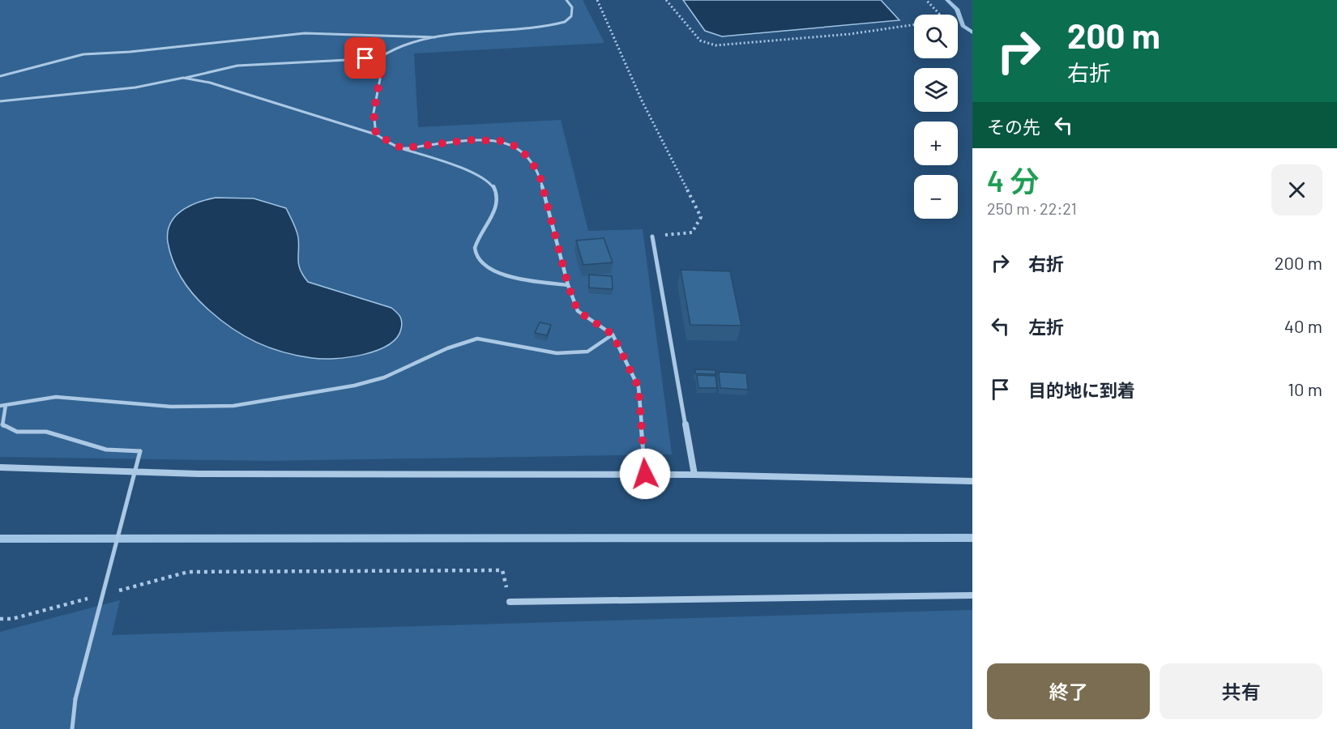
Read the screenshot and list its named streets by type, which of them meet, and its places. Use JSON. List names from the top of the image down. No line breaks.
{"page":{"turn":["200 m","右折"],"map_buttons":["+","−"],"then":"その先","heading":["4 分","250 m · 22:21"],"list":[{"name":"右折","value":"200 m"},{"name":"左折","value":"40 m"},{"name":"目的地に到着","value":"10 m"}],"buttons":["終了","共有"]}}
